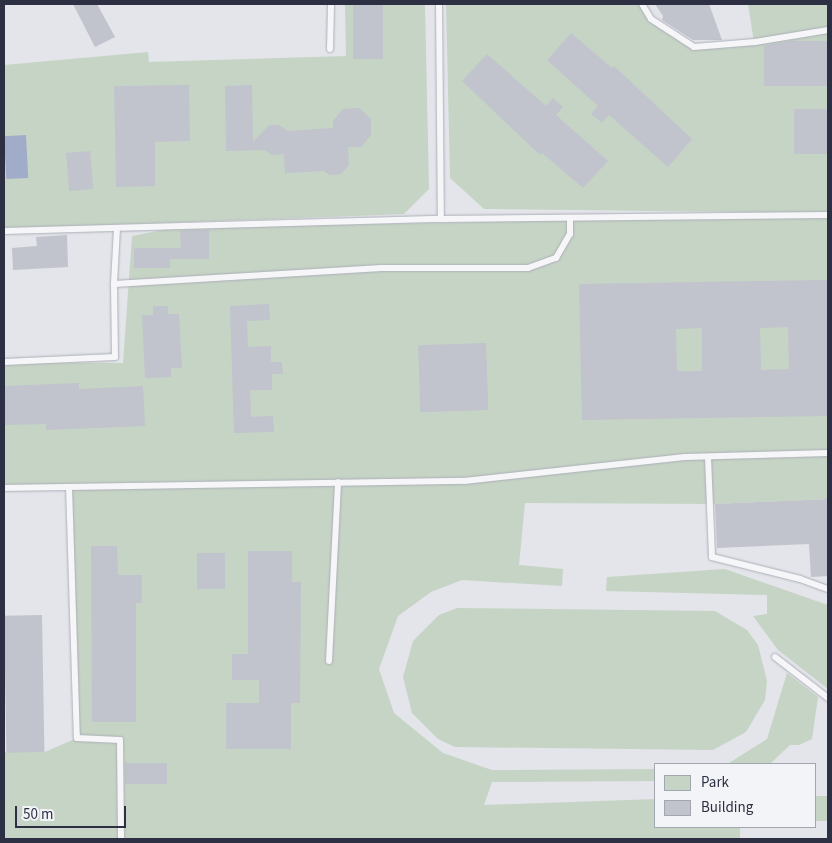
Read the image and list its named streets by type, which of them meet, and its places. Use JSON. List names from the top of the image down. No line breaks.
{"legend":["Park","Building"],"scale_bar":"50 m"}
